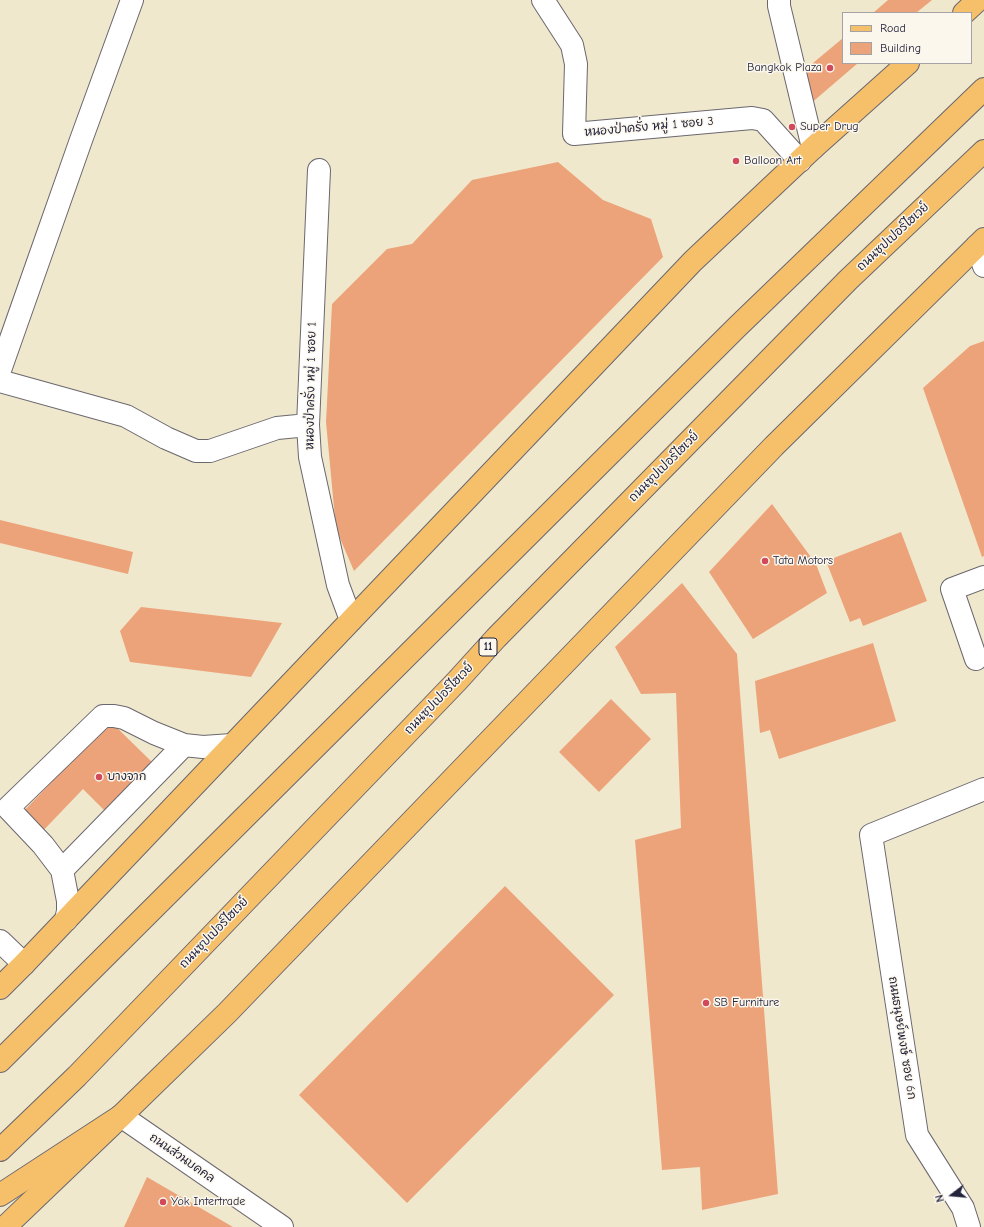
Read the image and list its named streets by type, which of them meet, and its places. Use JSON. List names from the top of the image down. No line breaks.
{"streets":{"main road":["ถนนซุปเปอร์ไฮเวย์","11"],"street":["หนองป่าครั่ง หมู่ 1 ซอย 3","หนองป่าครั่ง หมู่ 1 ซอย 1","ถนนธนุษย์พงษ์ ซอย 6ก","ถนนส่วนบคคล"]},"places":["Bangkok Plaza","Super Drug","Balloon Art","Tata Motors","บางจาก","SB Furniture","Yok Intertrade"],"legend":["Road","Building"],"north":"left"}
